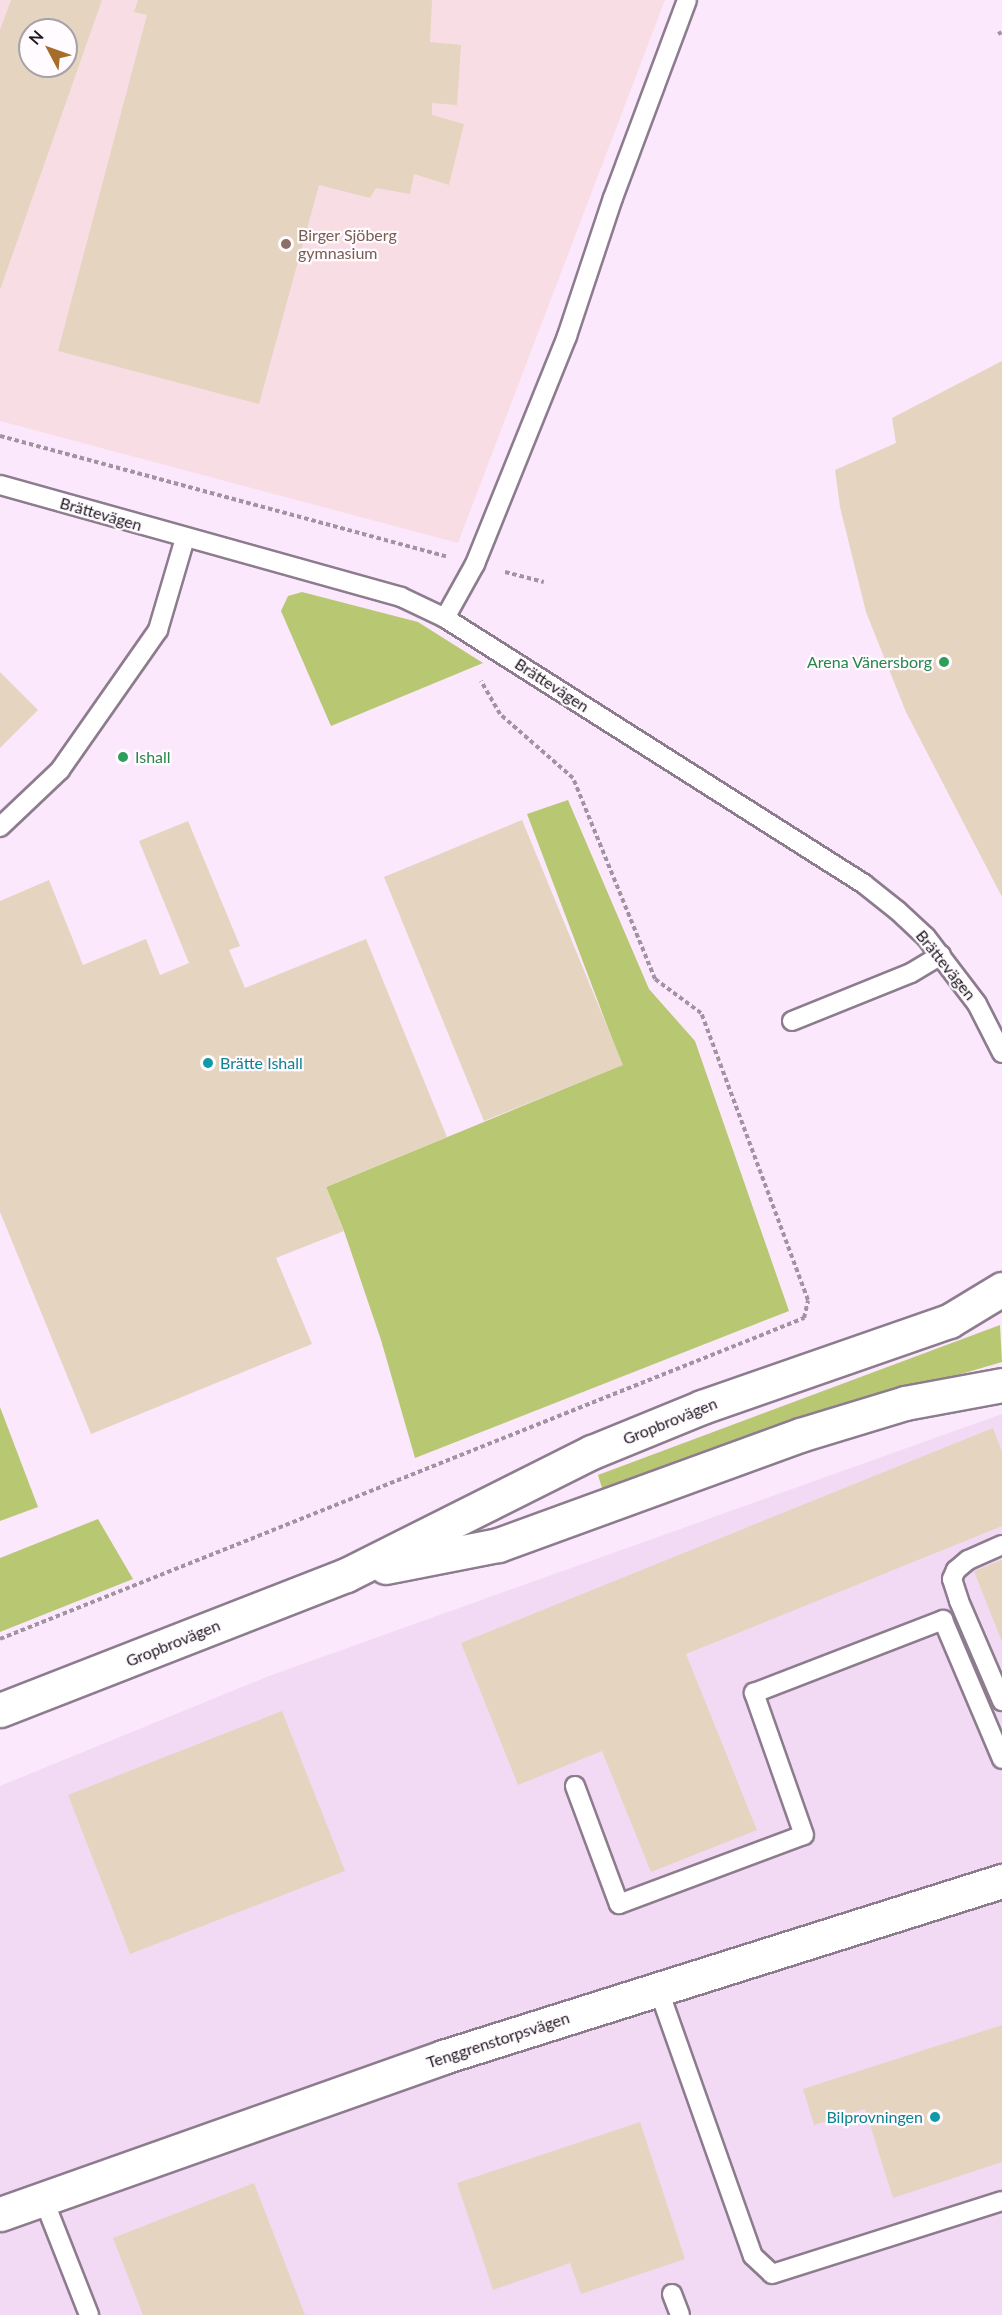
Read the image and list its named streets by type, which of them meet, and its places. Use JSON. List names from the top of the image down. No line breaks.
{"streets":{"street":["Gropbrovägen","Tenggrenstorpsvägen"],"lane":["Brättevägen"]},"places":["Birger Sjöberg gymnasium","Arena Vänersborg","Ishall","Brätte Ishall","Bilprovningen"],"north":"top left"}
